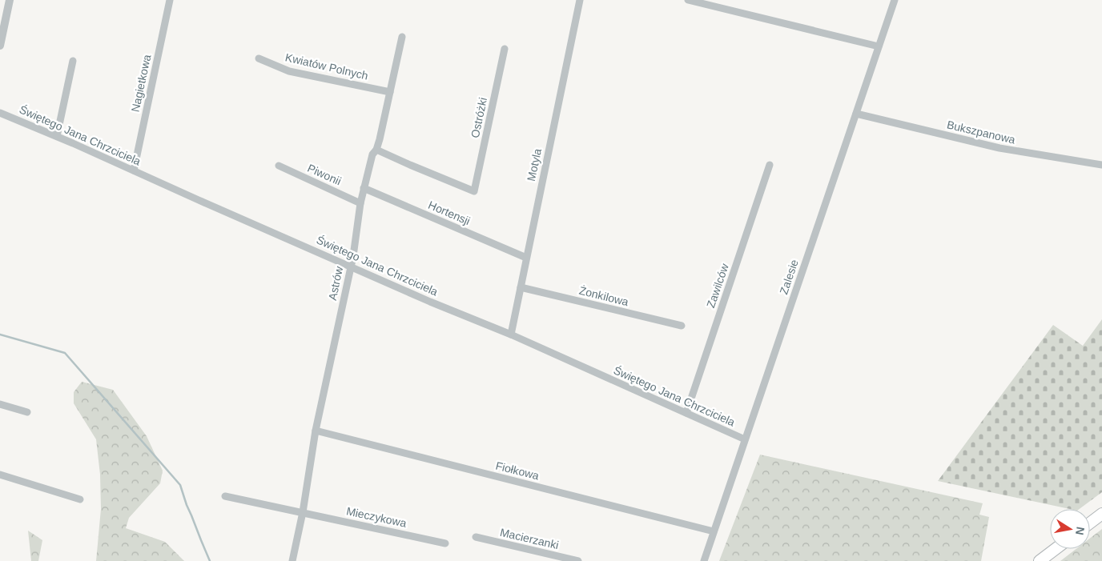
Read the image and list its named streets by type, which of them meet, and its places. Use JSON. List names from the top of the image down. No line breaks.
{"streets":{"street":["Kwiatów Polnych","Nagietkowa","Ostróżki","Bukszpanowa","Świętego Jana Chrzciciela","Motyla","Piwonii","Hortensji","Zalesie","Astrów","Zawilców","Żonkilowa","Fiołkowa","Mieczykowa","Macierzanki"]},"crossings":[["Kwiatów Polnych","Astrów"],["Nagietkowa","Świętego Jana Chrzciciela"],["Ostróżki","Astrów"],["Bukszpanowa","Zalesie"],["Świętego Jana Chrzciciela","Motyla"],["Świętego Jana Chrzciciela","Zalesie"],["Świętego Jana Chrzciciela","Astrów"],["Świętego Jana Chrzciciela","Zawilców"],["Motyla","Hortensji"],["Motyla","Żonkilowa"],["Piwonii","Astrów"],["Hortensji","Astrów"],["Zalesie","Fiołkowa"],["Astrów","Fiołkowa"],["Astrów","Mieczykowa"]],"north":"right"}
